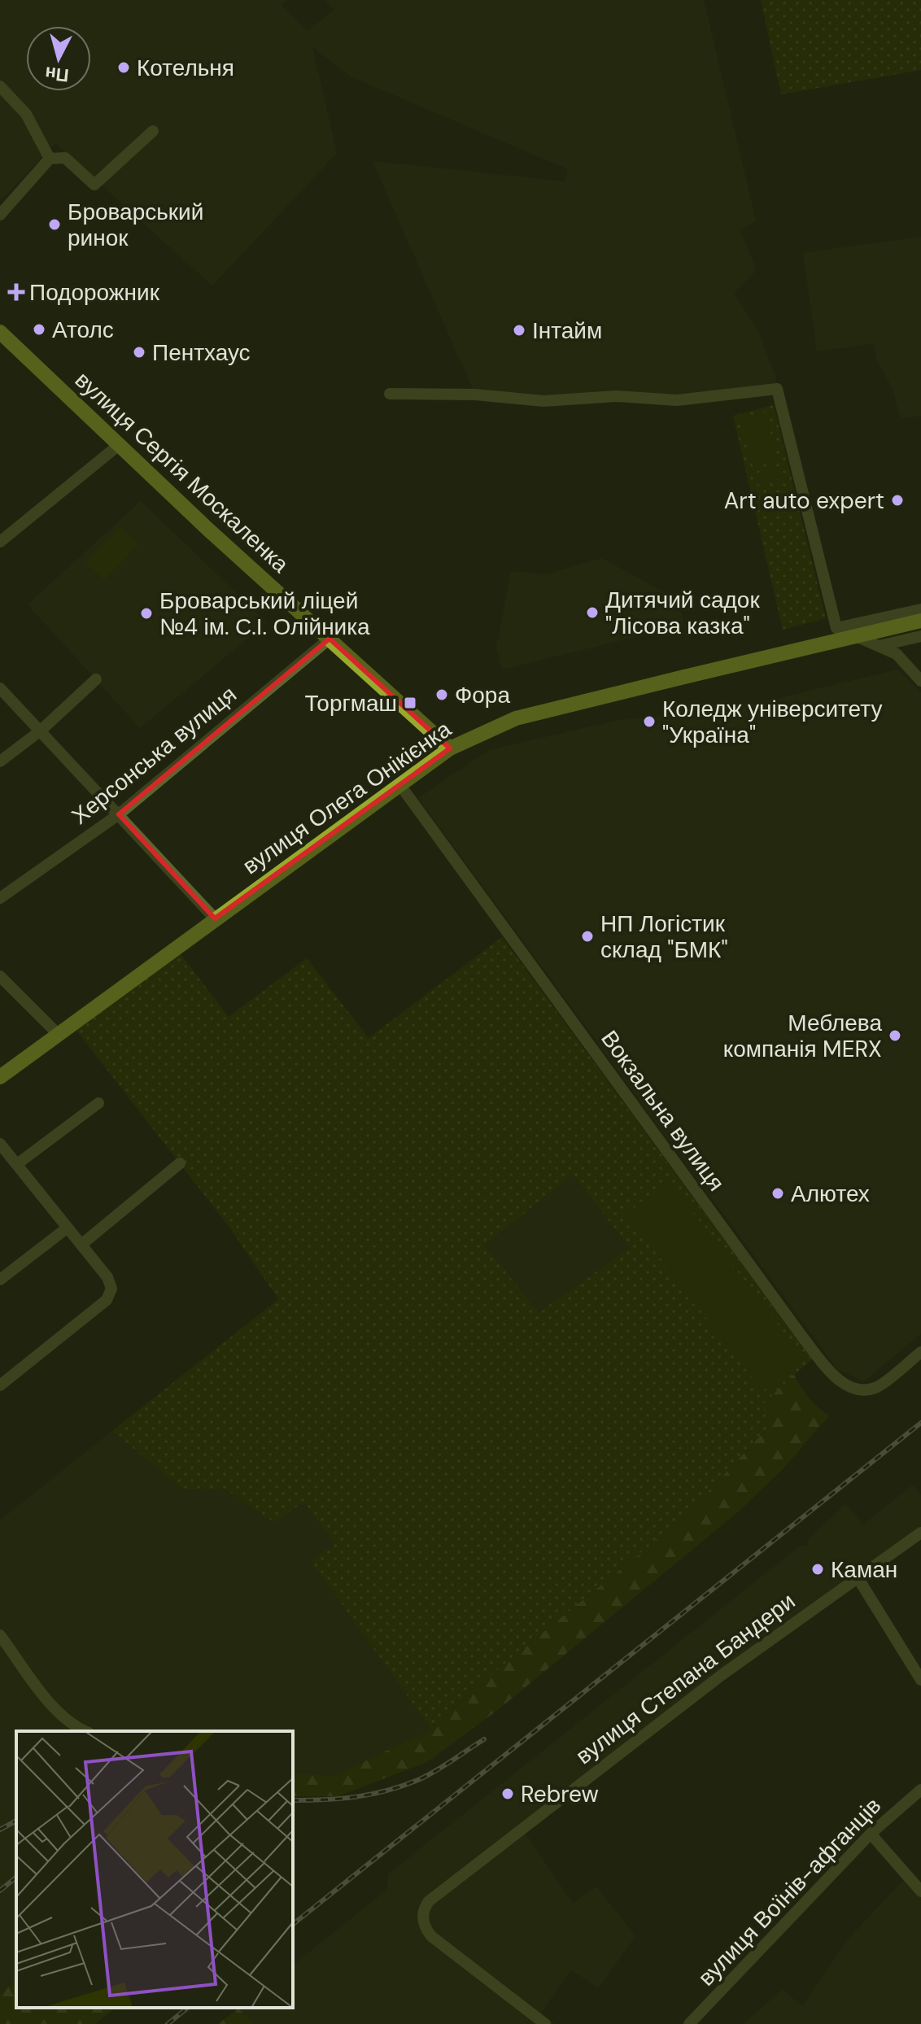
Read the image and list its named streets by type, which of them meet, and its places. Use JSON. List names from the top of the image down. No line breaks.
{"streets":{"main road":["вулиця Сергія Москаленка","вулиця Олега Онікієнка"],"street":["Херсонська вулиця","Вокзальна вулиця","вулиця Степана Бандери","вулиця Воїнів-афганців"]},"crossings":[["вулиця Сергія Москаленка","Херсонська вулиця"],["вулиця Сергія Москаленка","вулиця Олега Онікієнка"],["вулиця Олега Онікієнка","Вокзальна вулиця"]],"places":{"other":["Котельня","Броварський ринок","Атолс","Інтайм","Пентхаус","Art auto expert","Дитячий садок \"Лісова казка\"","Броварський ліцей №4 ім. С.І. Олійника","Фора","Коледж університету \"Україна\"","НП Логістик склад \"БМК\"","Меблева компанія MERX","Алютех","Каман","Rebrew"],"health":["Подорожник"],"transit":["Торгмаш"]},"north":"bottom"}
